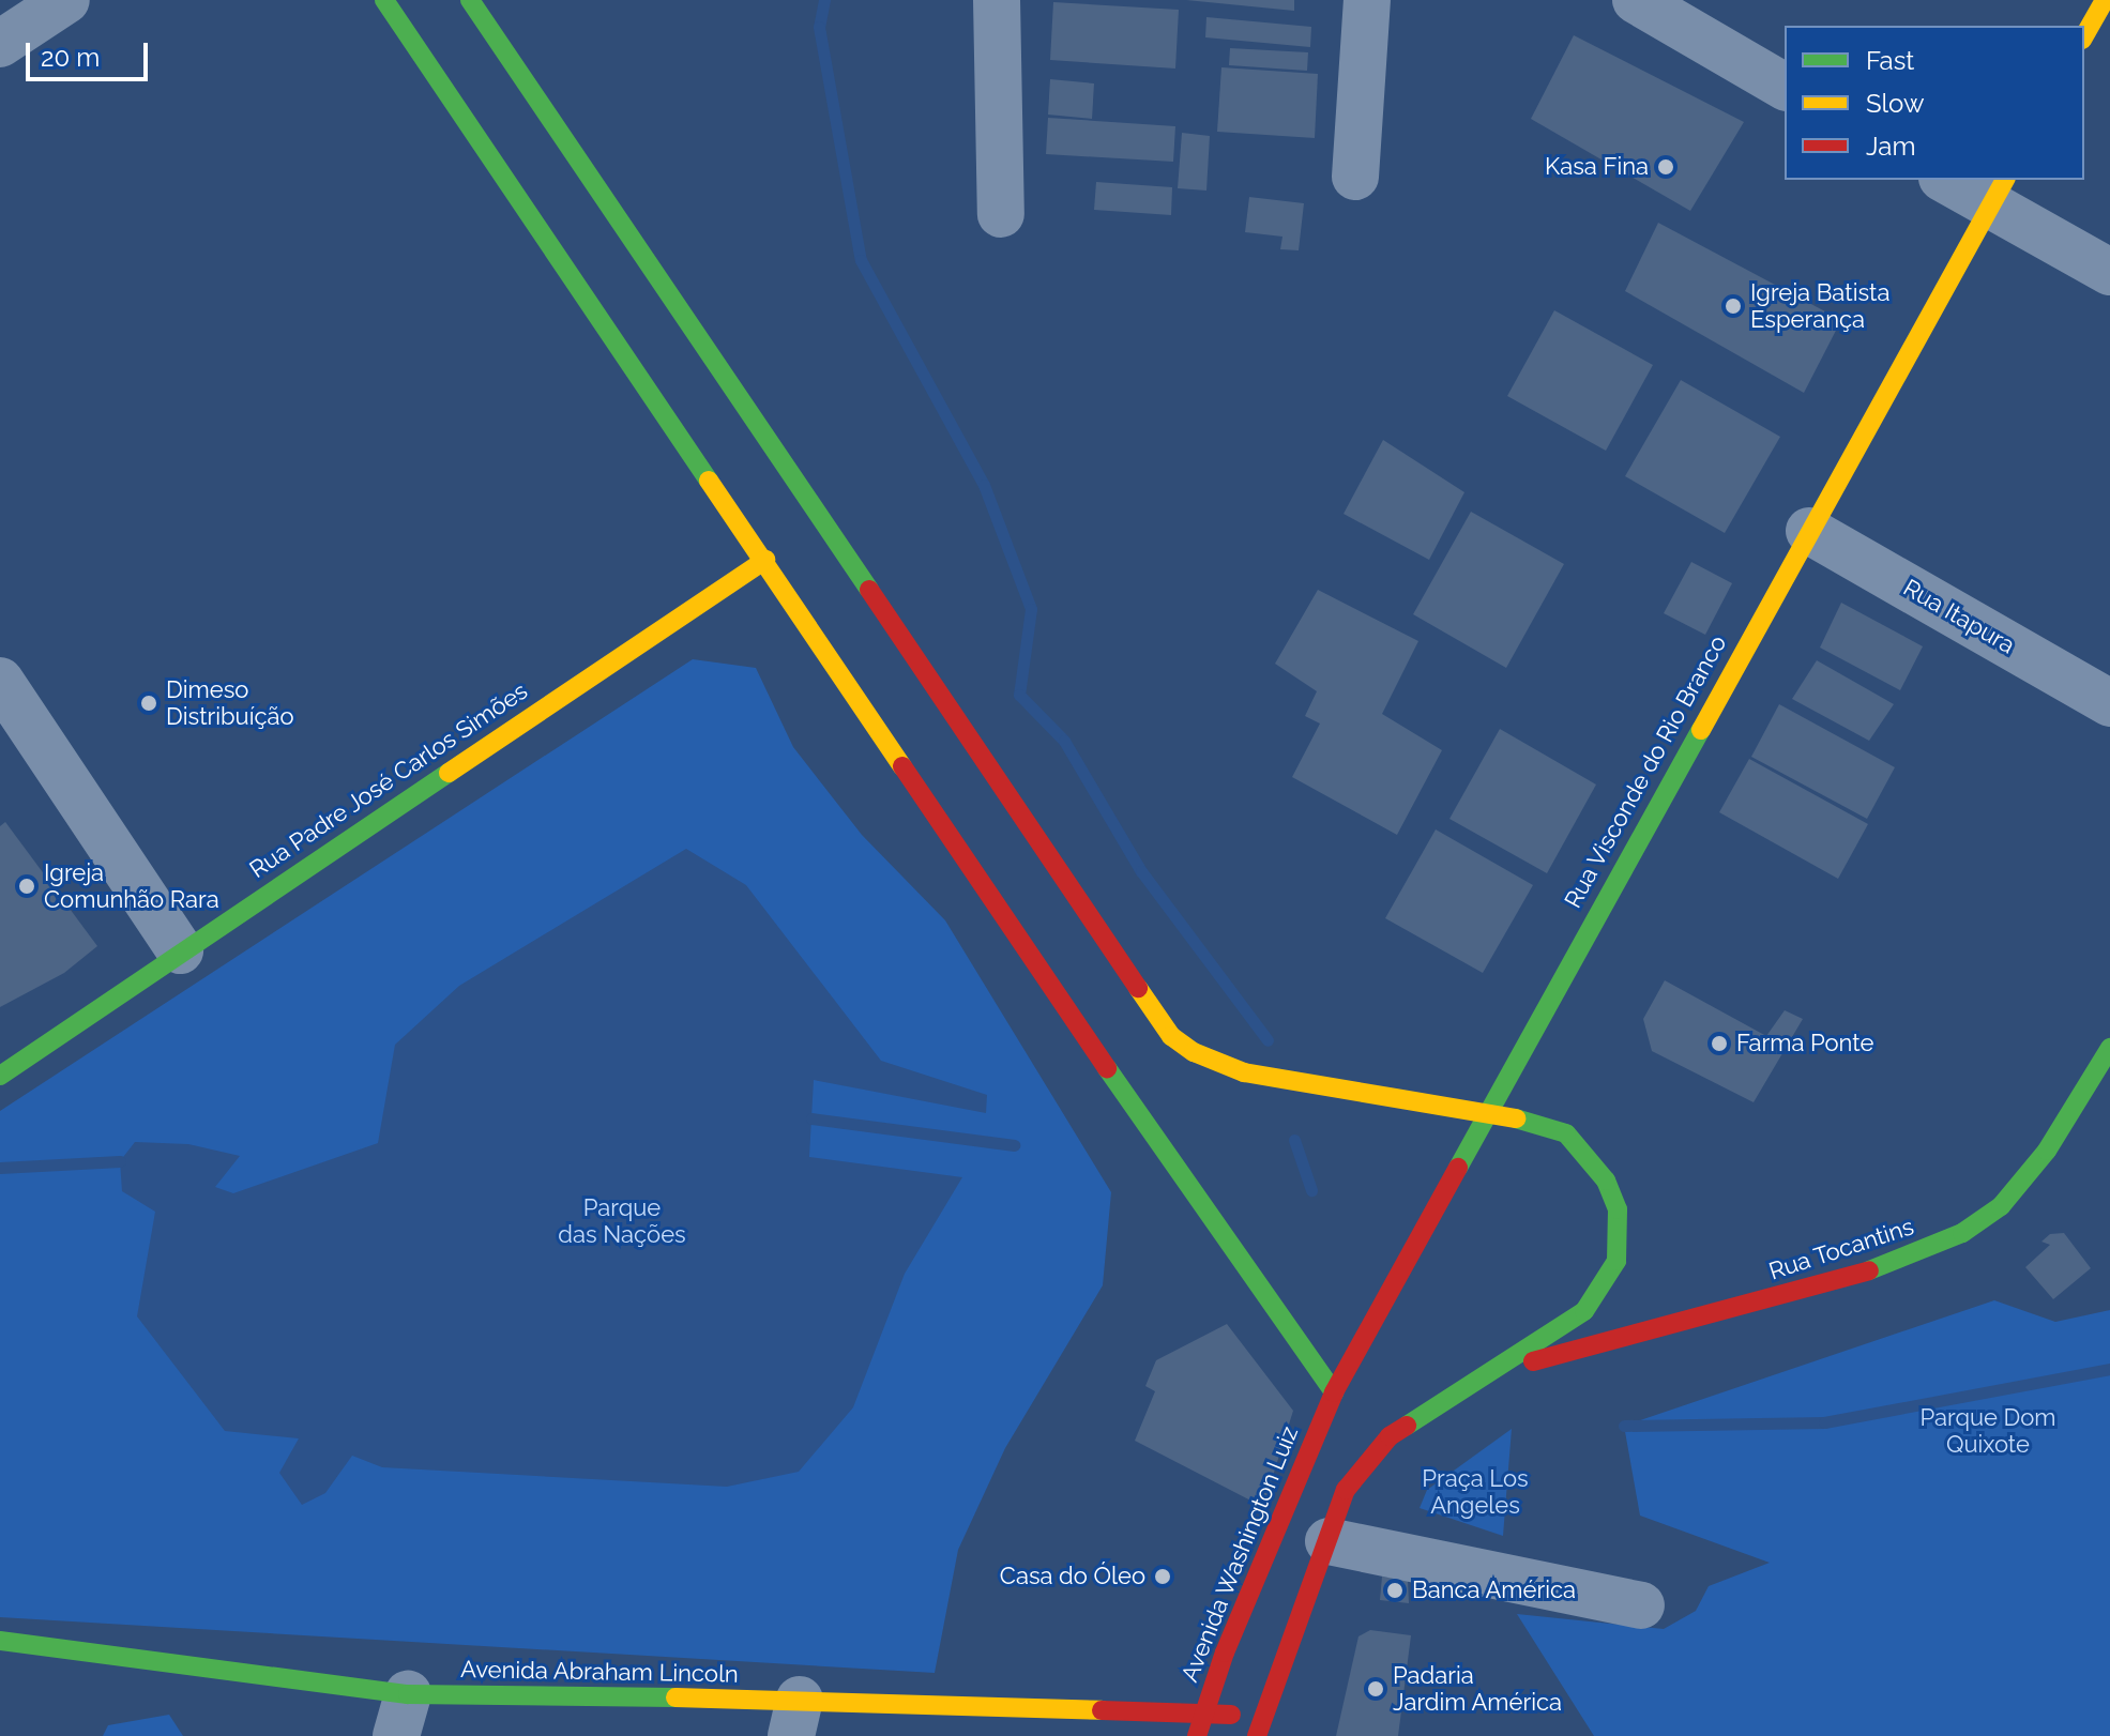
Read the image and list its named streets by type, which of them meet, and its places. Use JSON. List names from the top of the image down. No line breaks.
{"streets":{"main road":["Rua Visconde do Rio Branco","Rua Padre José Carlos Simões","Rua Tocantins","Avenida Washington Luiz","Avenida Abraham Lincoln"],"street":["Rua Itapura"]},"crossings":[["Rua Itapura","Rua Visconde do Rio Branco"],["Rua Visconde do Rio Branco","Avenida Washington Luiz"],["Avenida Washington Luiz","Avenida Abraham Lincoln"]],"parks":["Parque das Nações","Parque Dom Quixote","Praça Los Angeles"],"places":["Kasa Fina","Igreja Batista Esperança","Dimeso Distribuíção","Igreja Comunhão Rara","Farma Ponte","Casa do Óleo","Banca América","Padaria Jardim América"],"legend":["Fast","Slow","Jam"],"scale_bar":"20 m"}
